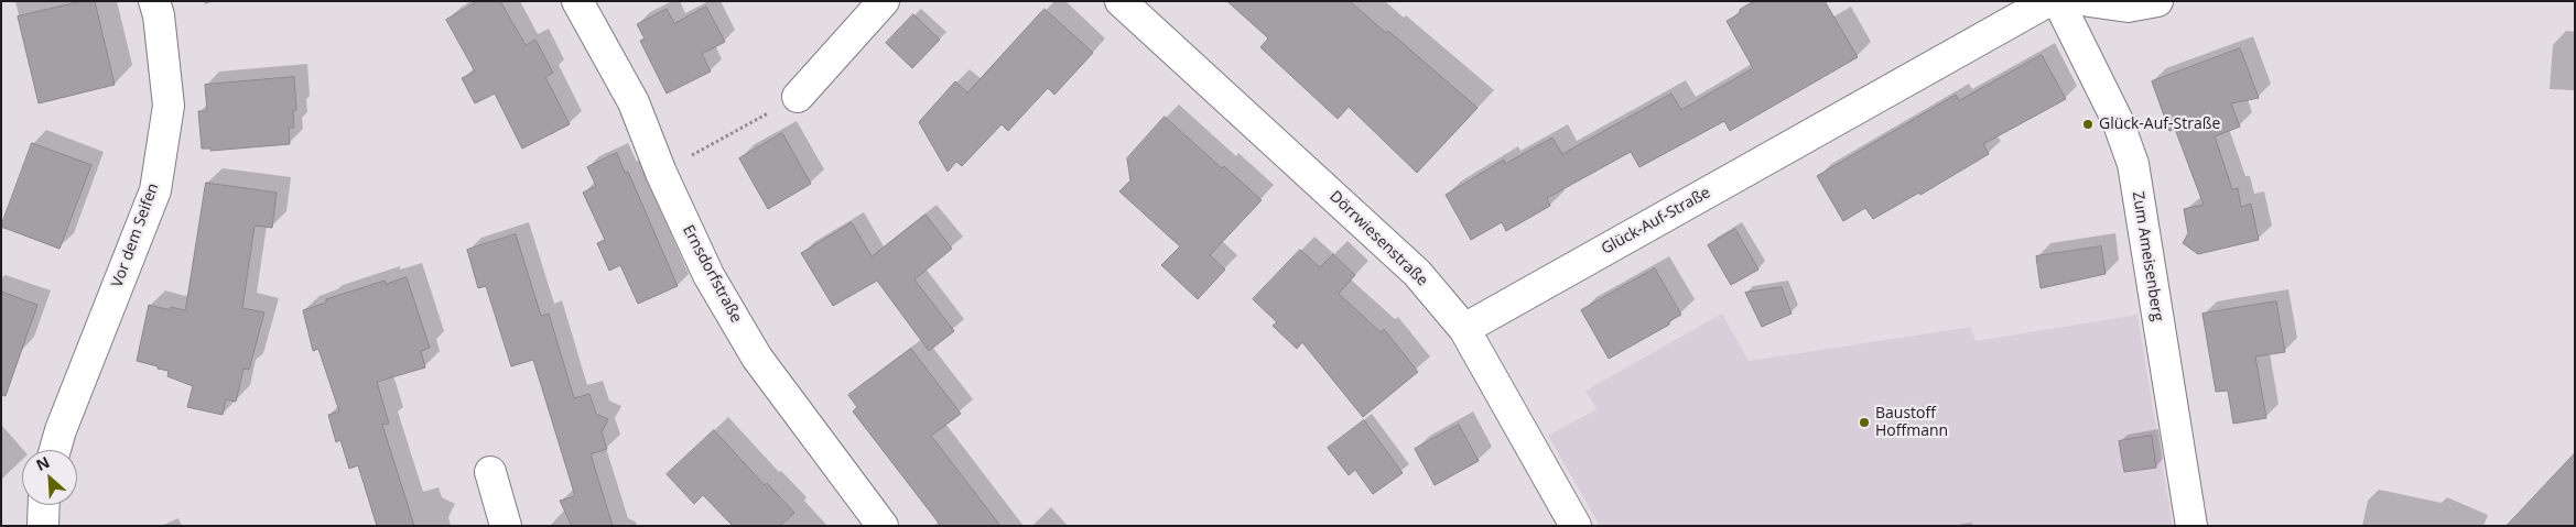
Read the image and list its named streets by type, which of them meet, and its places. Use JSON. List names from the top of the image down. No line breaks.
{"streets":{"street":["Glück-Auf-Straße","Vor dem Seifen","Dörrwiesenstraße","Zum Ameisenberg","Ernsdorfstraße"]},"crossings":[["Glück-Auf-Straße","Dörrwiesenstraße"]],"places":["Glück-Auf-Straße","Baustoff Hoffmann"],"north":"top left"}
